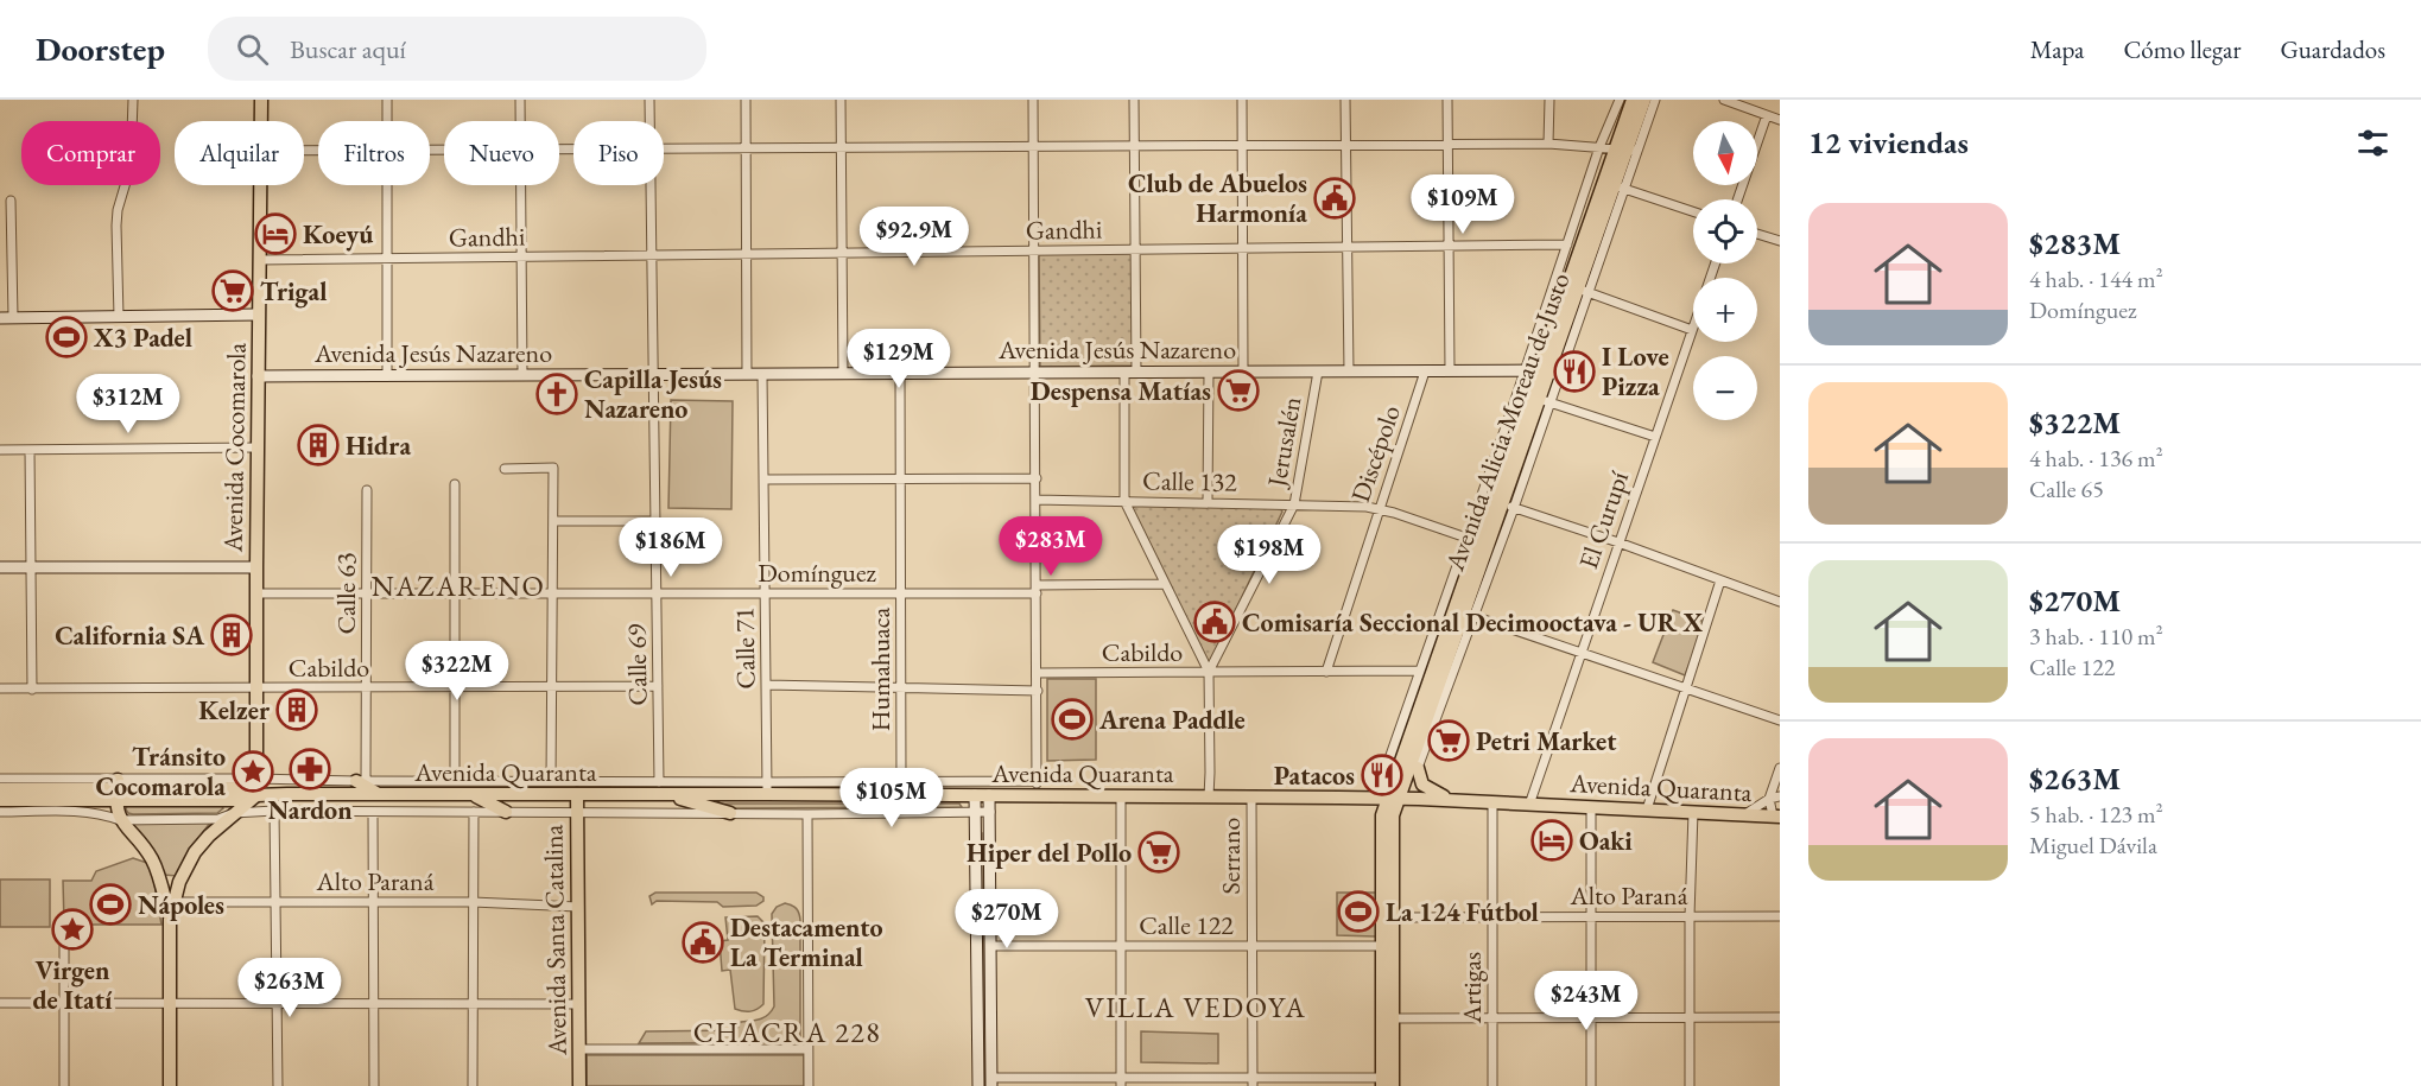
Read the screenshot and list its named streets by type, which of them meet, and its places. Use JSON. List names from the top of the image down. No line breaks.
{"streets":{"main road":["Avenida Jesús Nazareno","Avenida Alicia Moreau de Justo","Avenida Cocomarola","Avenida Quaranta","Avenida Santa Catalina"],"street":["Gandhi","Jerusalén","Discépolo","Calle 132","El Curupí","Domínguez","Calle 63","Calle 71","Cabildo","Calle 69","Humahuaca","Serrano","Alto Paraná","Calle 122","Artigas"]},"crossings":[["Gandhi","Avenida Cocomarola"],["Gandhi","Calle 69"],["Avenida Jesús Nazareno","Avenida Alicia Moreau de Justo"],["Avenida Jesús Nazareno","Jerusalén"],["Avenida Jesús Nazareno","Avenida Cocomarola"],["Avenida Jesús Nazareno","Discépolo"],["Avenida Jesús Nazareno","Calle 71"],["Avenida Jesús Nazareno","Calle 69"],["Avenida Jesús Nazareno","Humahuaca"],["Avenida Alicia Moreau de Justo","Avenida Quaranta"],["Jerusalén","Calle 132"],["Jerusalén","Cabildo"],["Jerusalén","Avenida Quaranta"],["Avenida Cocomarola","Domínguez"],["Avenida Cocomarola","Cabildo"],["Avenida Cocomarola","Avenida Quaranta"],["Discépolo","Calle 132"],["Discépolo","Cabildo"],["El Curupí","Avenida Quaranta"],["Domínguez","Calle 63"],["Domínguez","Calle 71"],["Domínguez","Calle 69"],["Domínguez","Humahuaca"],["Calle 63","Cabildo"],["Calle 71","Avenida Quaranta"],["Cabildo","Calle 69"],["Humahuaca","Avenida Quaranta"],["Avenida Quaranta","Serrano"],["Avenida Quaranta","Avenida Santa Catalina"],["Avenida Quaranta","Artigas"],["Serrano","Calle 122"],["Alto Paraná","Avenida Santa Catalina"],["Alto Paraná","Artigas"]],"districts":["NAZARENO","VILLA VEDOYA","CHACRA 228"],"places":{"public building":["Club de Abuelos Harmonía","Comisaría Seccional Decimooctava - UR X","Destacamento La Terminal"],"hotel":["Koeyú","Oaki"],"supermarket":["Trigal","Despensa Matías","Petri Market","Hiper del Pollo"],"sports":["X3 Padel","Arena Paddle","Nápoles","La 124 Fútbol"],"restaurant":["I Love Pizza","Patacos"],"church":["Capilla Jesús Nazareno"],"building":["Hidra","California SA","Kelzer"],"pharmacy":["Nardon"],"place":["Tránsito Cocomarola","Virgen de Itatí"]},"north":"bottom","page":{"header":"Doorstep","search":"Buscar aquí","nav":["Mapa","Cómo llegar","Guardados"],"heading":"12 viviendas","map_buttons":["+","−"],"chip":["Comprar","Alquilar","Filtros","Nuevo","Piso"],"price":["$109M","$92.9M","$129M","$312M","$283M","$186M","$198M","$322M","$105M","$270M","$263M","$243M"],"list":[{"name":"$283M","note":"4 hab. · 144 m² · Domínguez"},{"name":"$322M","note":"4 hab. · 136 m² · Calle 65"},{"name":"$270M","note":"3 hab. · 110 m² · Calle 122"},{"name":"$263M","note":"5 hab. · 123 m² · Miguel Dávila"}]}}
